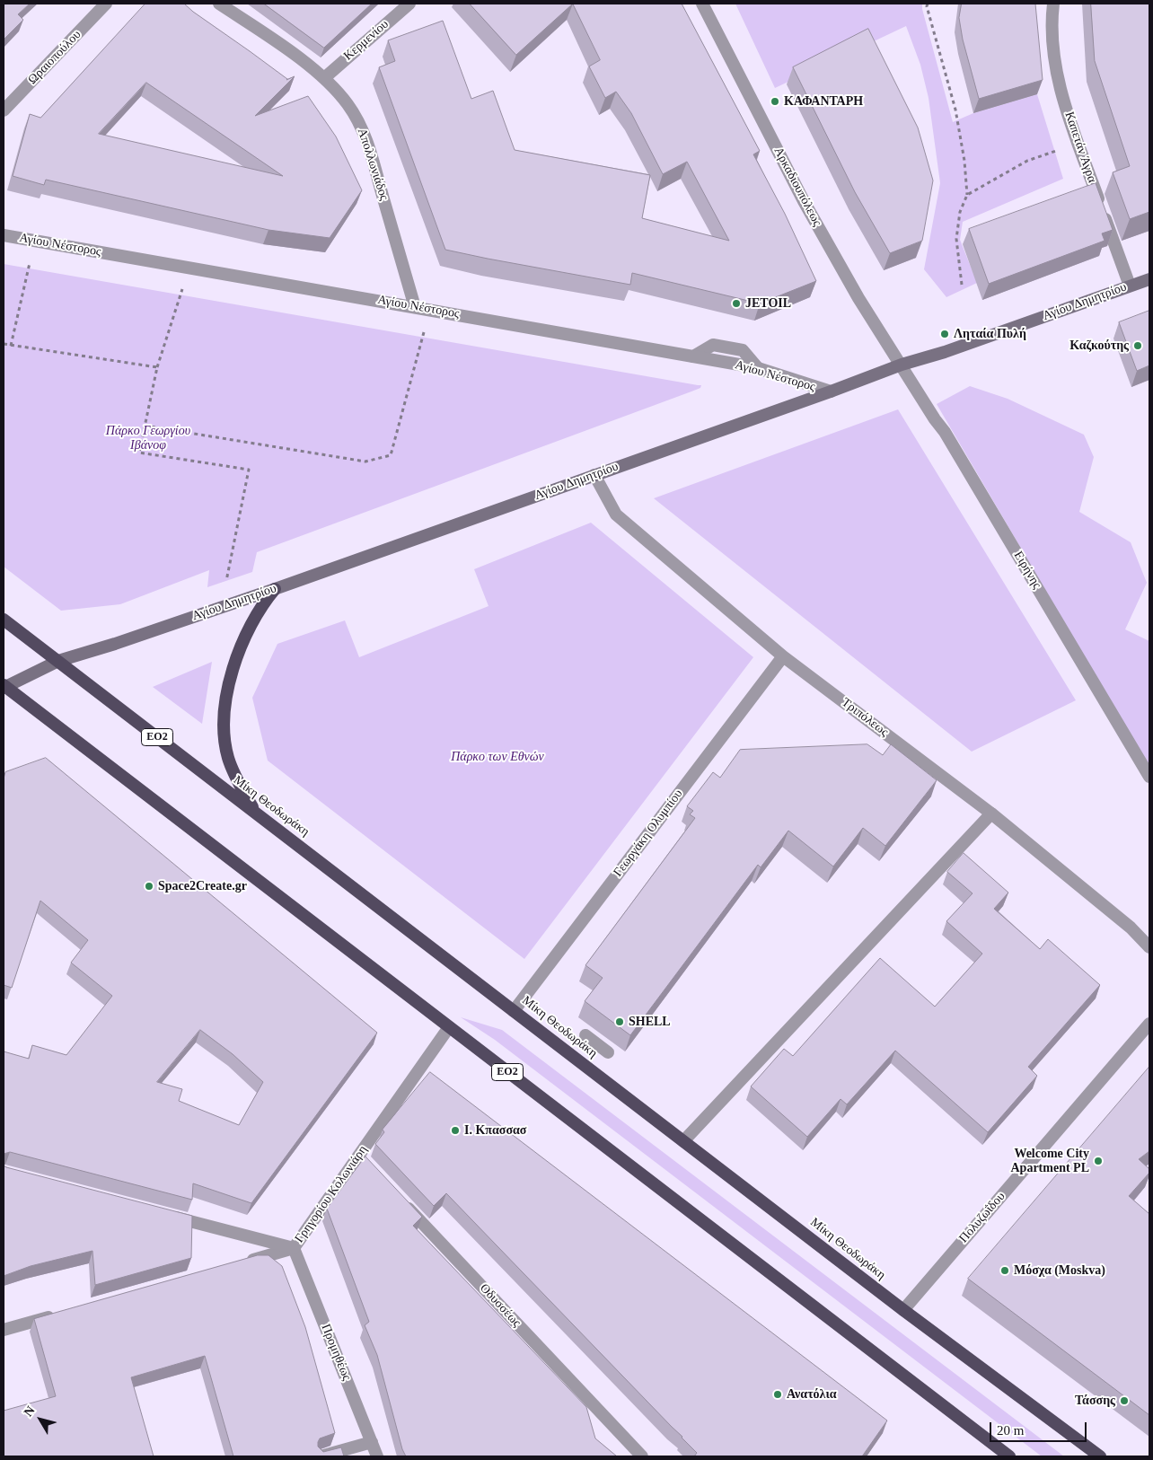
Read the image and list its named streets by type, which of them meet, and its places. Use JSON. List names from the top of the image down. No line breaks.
{"streets":{"highway":["ΕΟ2","Μίκη Θεοδωράκη"],"main road":["Αγίου Δημητρίου"],"street":["Κερμενίου","Ωραιοπούλου","Καπετάν Άγρα","Απολλωνιάδος","Αρκαδιουπόλεως","Αγίου Νέστορος","Ειρήνης","Τριπόλεως","Γεωργάκη Ολυμπίου","Γρηγορίου Κολωνιάρη","Πολυζωΐδου","Οδυσσέως","Προμηθέως"]},"crossings":[["Κερμενίου","Απολλωνιάδος"],["Καπετάν Άγρα","Αγίου Δημητρίου"],["Απολλωνιάδος","Αγίου Νέστορος"],["Αρκαδιουπόλεως","Αγίου Δημητρίου"],["Αρκαδιουπόλεως","Ειρήνης"],["Αγίου Νέστορος","Αγίου Δημητρίου"],["Αγίου Δημητρίου","Ειρήνης"],["Αγίου Δημητρίου","Τριπόλεως"],["Αγίου Δημητρίου","ΕΟ2"],["Αγίου Δημητρίου","Μίκη Θεοδωράκη"],["Τριπόλεως","Γεωργάκη Ολυμπίου"],["ΕΟ2","Γρηγορίου Κολωνιάρη"],["Μίκη Θεοδωράκη","Γεωργάκη Ολυμπίου"],["Μίκη Θεοδωράκη","Πολυζωΐδου"],["Γρηγορίου Κολωνιάρη","Προμηθέως"]],"parks":["Πάρκο Γεωργίου Ιβάνοφ","Πάρκο των Εθνών"],"places":["ΚΑΦΑΝΤΑΡΗ","JETOIL","Ληταία Πυλή","Καζκούτης","Space2Create.gr","SHELL","Ι. Κπασσασ","Welcome City Apartment PL","Μόσχα (Moskva)","Ανατόλια","Τάσσης"],"scale_bar":"20 m","north":"top left"}
